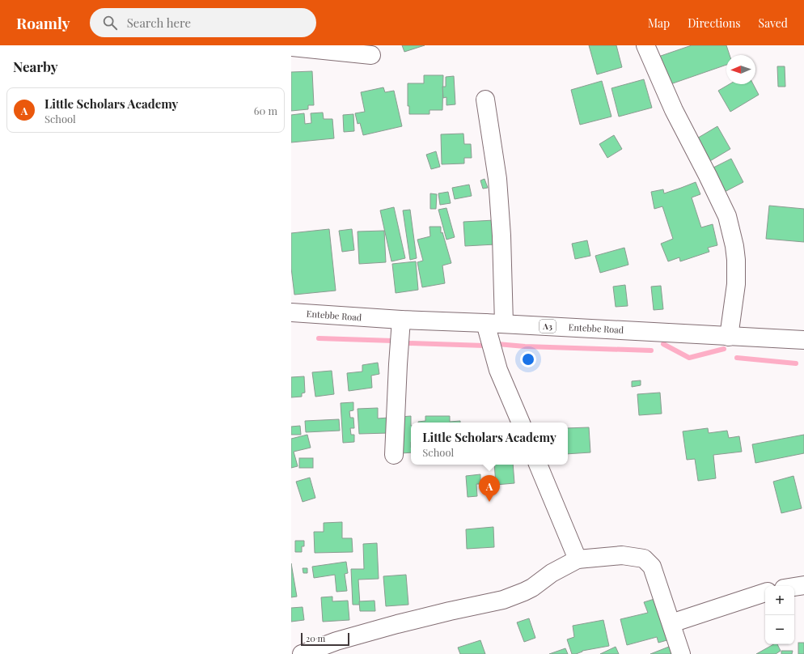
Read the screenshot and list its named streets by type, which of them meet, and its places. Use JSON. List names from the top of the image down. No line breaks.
{"streets":{"street":["Entebbe Road","A3"]},"scale_bar":"20 m","north":"left","page":{"header":"Roamly","search":"Search here","nav":["Map","Directions","Saved"],"heading":"Nearby","list":[{"mark":"A","name":"Little Scholars Academy","note":"School","value":"60 m"}],"popup":["Little Scholars Academy","School"],"pins":"A","map_buttons":["+","−"],"scale":"20 m"}}
